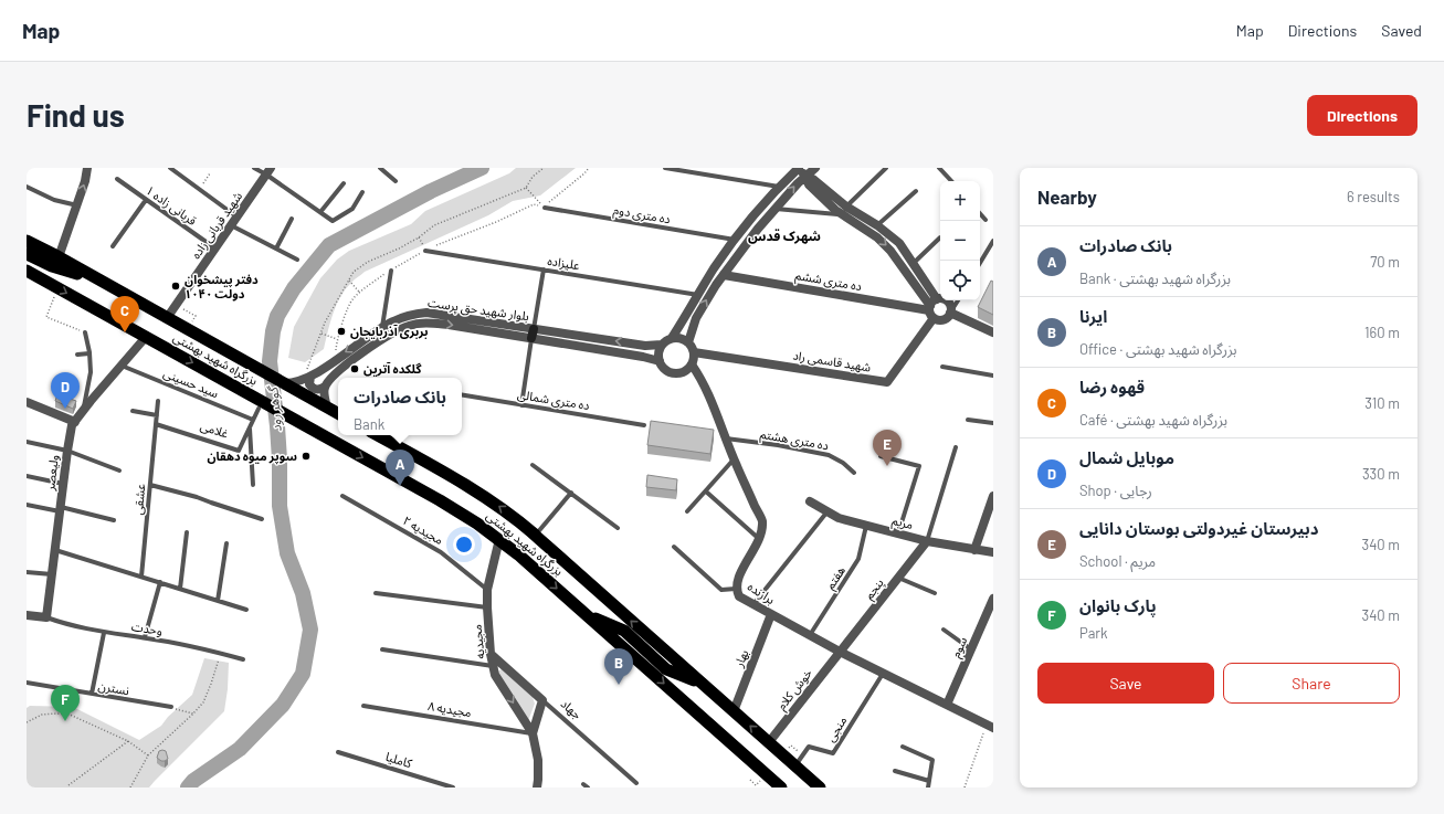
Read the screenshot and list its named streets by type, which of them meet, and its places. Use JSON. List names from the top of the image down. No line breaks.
{"streets":{"highway":["بزرگراه شهید بهشتی"],"street":["شهید قربانی زاده","ده متری ششم","بلوار شهید حق پرست","شهید قاسمی راد","ولیعصر","مریم","پنجم","برازنده","مجیدیه","سوم","بهار","خوش کلام","جهاد"],"lane":["قربانی زاده ۱","ده متری دوم","علیزاده","سید حسینی","ده متری شمالی","غلامی","ده متری هشتم","عشقی","مجیدیه ۲","هفتم","وحدت","نسترن","مجیدیه ۸","منجی","کاملیا"]},"crossings":[["قربانی زاده ۱","شهید قربانی زاده"],["شهید قربانی زاده","بزرگراه شهید بهشتی"],["ده متری ششم","شهید قاسمی راد"],["بلوار شهید حق پرست","بزرگراه شهید بهشتی"],["بلوار شهید حق پرست","شهید قاسمی راد"],["بلوار شهید حق پرست","برازنده"],["بزرگراه شهید بهشتی","غلامی"],["بزرگراه شهید بهشتی","ولیعصر"],["بزرگراه شهید بهشتی","مجیدیه"],["بزرگراه شهید بهشتی","بهار"],["بزرگراه شهید بهشتی","خوش کلام"],["بزرگراه شهید بهشتی","منجی"],["شهید قاسمی راد","برازنده"],["سید حسینی","غلامی"],["سید حسینی","ولیعصر"],["غلامی","عشقی"],["ده متری هشتم","برازنده"],["ولیعصر","وحدت"],["مریم","هفتم"],["مریم","پنجم"],["مجیدیه ۲","مجیدیه"],["هفتم","برازنده"],["پنجم","برازنده"],["پنجم","خوش کلام"],["برازنده","سوم"],["برازنده","بهار"],["برازنده","خوش کلام"],["برازنده","منجی"],["مجیدیه","مجیدیه ۸"],["مجیدیه","جهاد"]],"one_way":["مجیدیه"],"districts":["شهرک قدس"],"water":["گوهر رود"],"places":["دفتر پیشخوان دولت ۱۰۴۰","بربری آذربایجان","گلکده آترین","سوپر میوه دهقان"],"page":{"header":"Map","nav":["Map","Directions","Saved"],"buttons":["Directions",["Save","Share"]],"title":"Find us","heading":["Nearby","6 results"],"map_buttons":["+","−"],"list":[{"mark":"A","name":"بانک صادرات","note":"Bank · بزرگراه شهید بهشتی","value":"70 m"},{"mark":"B","name":"ایرنا","note":"Office · بزرگراه شهید بهشتی","value":"160 m"},{"mark":"C","name":"قهوه رضا","note":"Café · بزرگراه شهید بهشتی","value":"310 m"},{"mark":"D","name":"موبایل شمال","note":"Shop · رجایی","value":"330 m"},{"mark":"E","name":"دبیرستان غیردولتی بوستان دانایی","note":"School · مریم","value":"340 m"},{"mark":"F","name":"پارک بانوان","note":"Park","value":"340 m"}],"pins":["C","D","E","A","B","F"],"popup":["بانک صادرات","Bank"]}}
